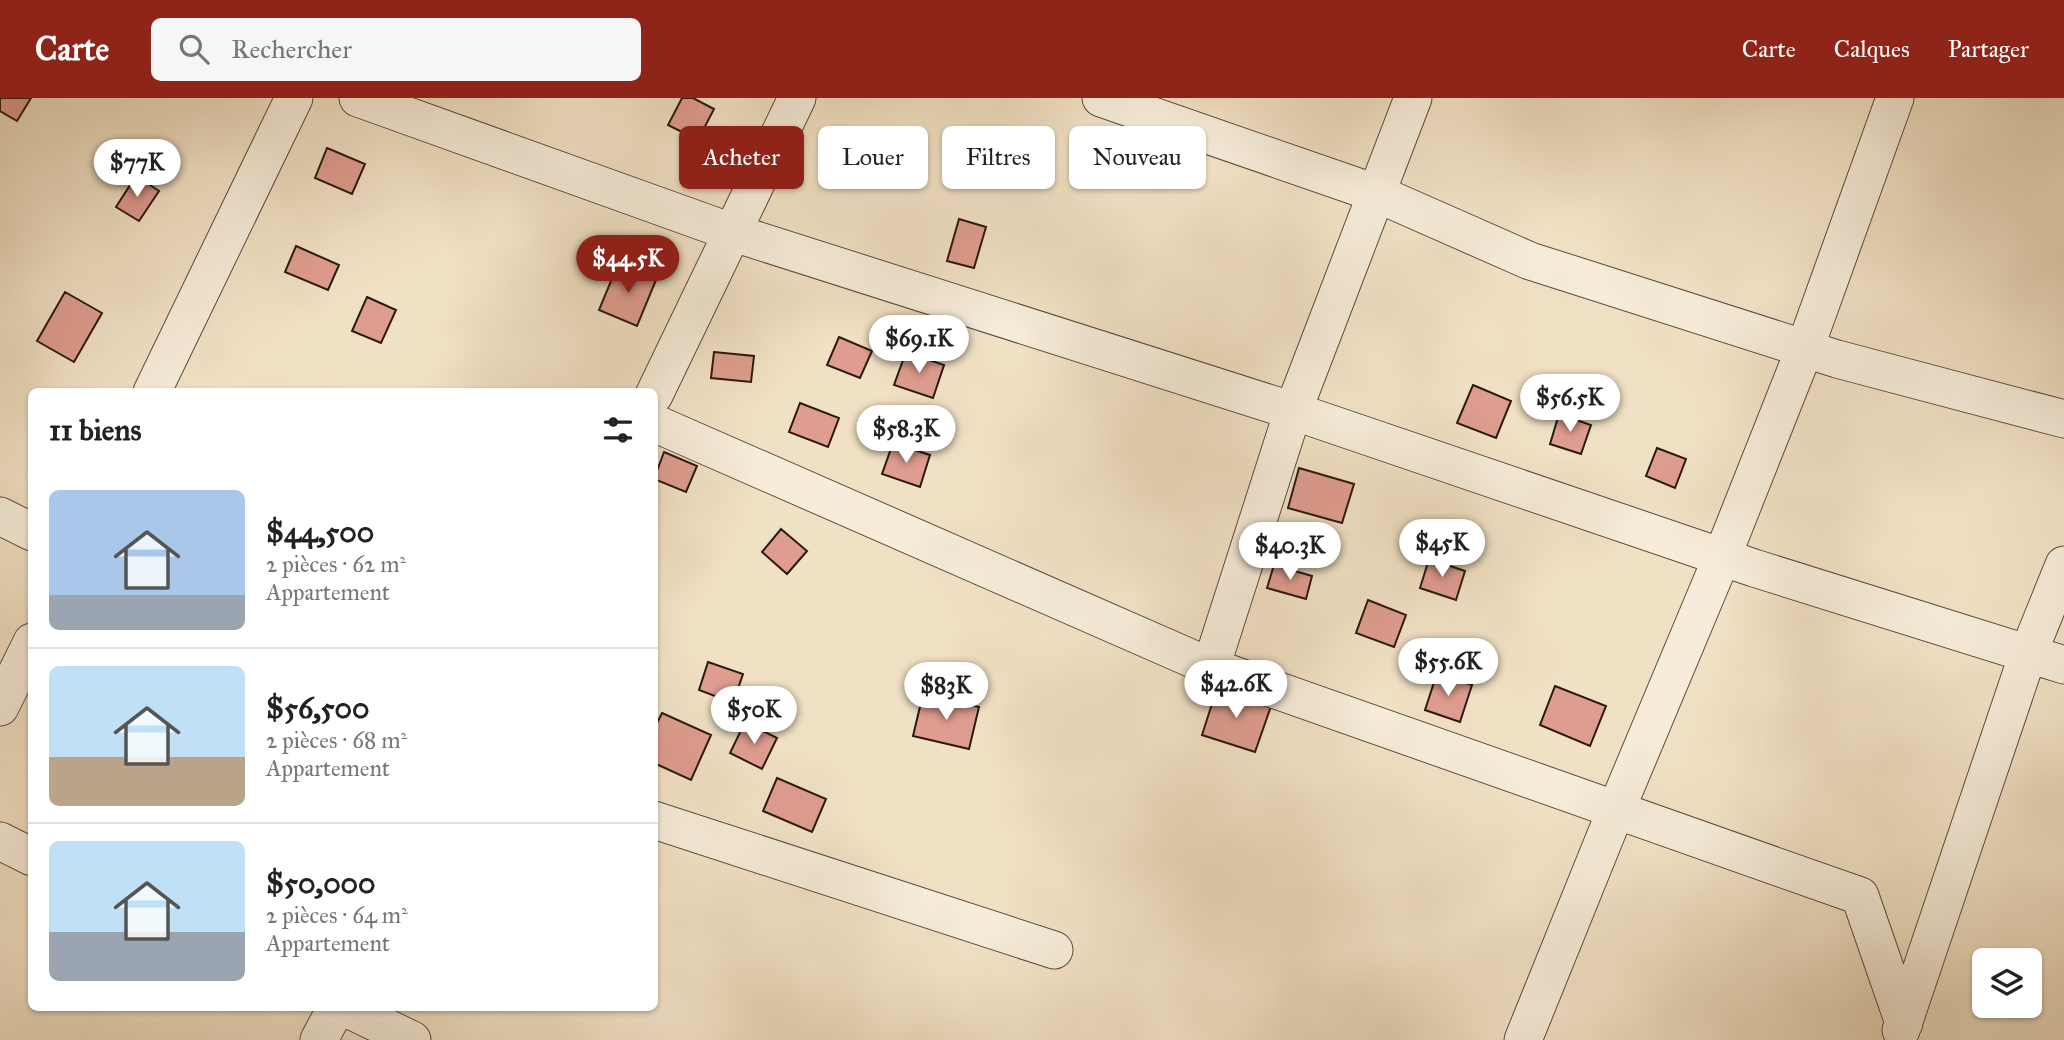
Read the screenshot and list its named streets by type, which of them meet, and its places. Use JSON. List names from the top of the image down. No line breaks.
{"page":{"header":"Carte","search":"Rechercher","nav":["Carte","Calques","Partager"],"chip":["Acheter","Louer","Filtres","Nouveau"],"price":["$77K","$44.5K","$69.1K","$56.5K","$58.3K","$45K","$40.3K","$55.6K","$42.6K","$83K","$50K"],"heading":"11 biens","list":[{"name":"$44,500","note":"2 pièces · 62 m² · Appartement"},{"name":"$56,500","note":"2 pièces · 68 m² · Appartement"},{"name":"$50,000","note":"2 pièces · 64 m² · Appartement"}]}}
